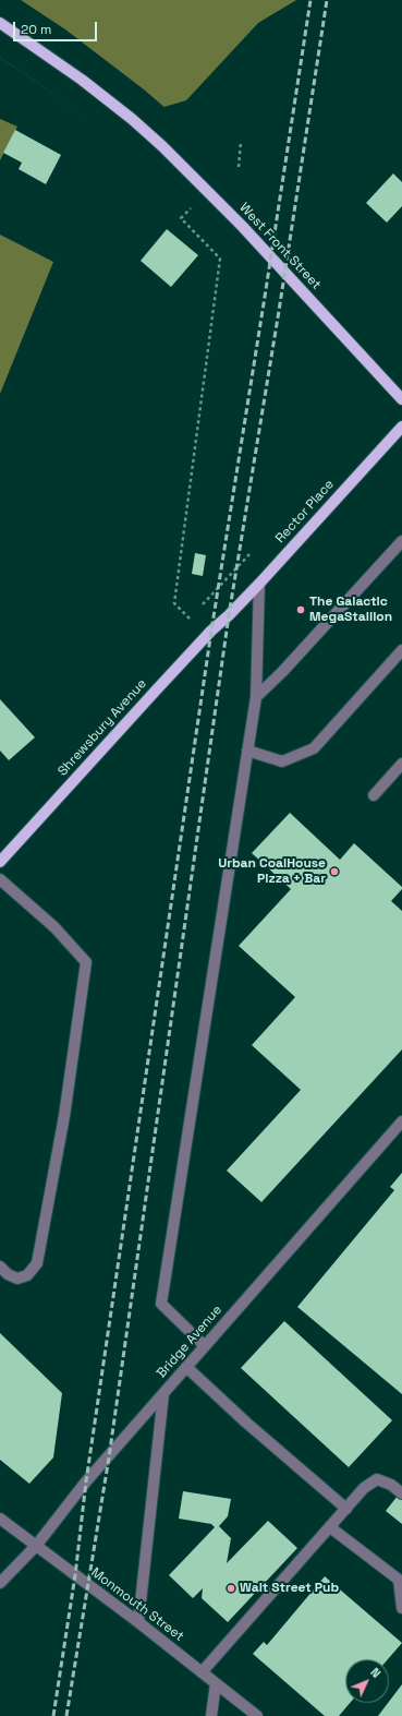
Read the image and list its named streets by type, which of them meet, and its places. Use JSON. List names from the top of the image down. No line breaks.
{"streets":{"main road":["West Front Street","Rector Place","Shrewsbury Avenue"],"street":["Bridge Avenue","Monmouth Street"]},"crossings":[["Rector Place","Shrewsbury Avenue"],["Bridge Avenue","Monmouth Street"]],"places":["The Galactic MegaStallion","Urban CoalHouse Pizza + Bar","Walt Street Pub"],"scale_bar":"20 m","north":"top right"}
